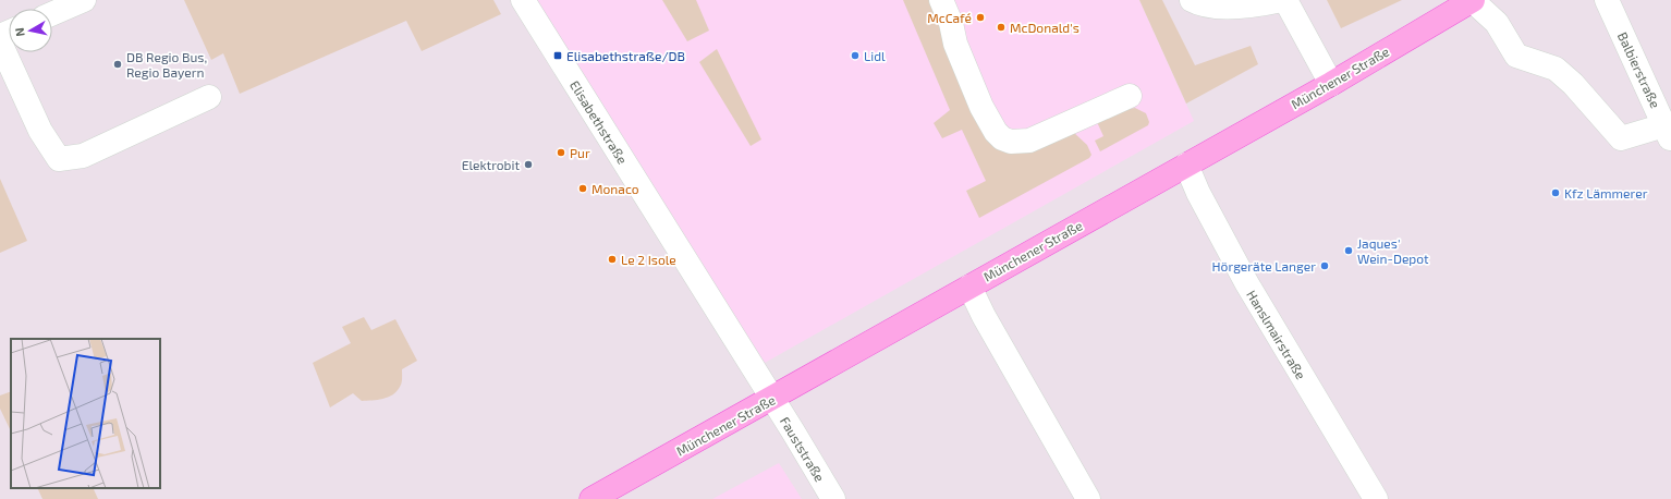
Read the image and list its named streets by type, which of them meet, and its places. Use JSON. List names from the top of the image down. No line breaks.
{"streets":{"main road":["Münchener Straße"],"street":["Balbierstraße","Elisabethstraße","Hanslmairstraße","Fauststraße"]},"crossings":[["Münchener Straße","Elisabethstraße"],["Münchener Straße","Hanslmairstraße"],["Münchener Straße","Fauststraße"],["Elisabethstraße","Fauststraße"]],"places":{"other":["McCafé","McDonald's","Lidl","DB Regio Bus, Regio Bayern","Pur","Elektrobit","Monaco","Kfz Lämmerer","Jaques' Wein-Depot","Le 2 Isole","Hörgeräte Langer"],"transit":["Elisabethstraße/DB"]},"north":"left"}
